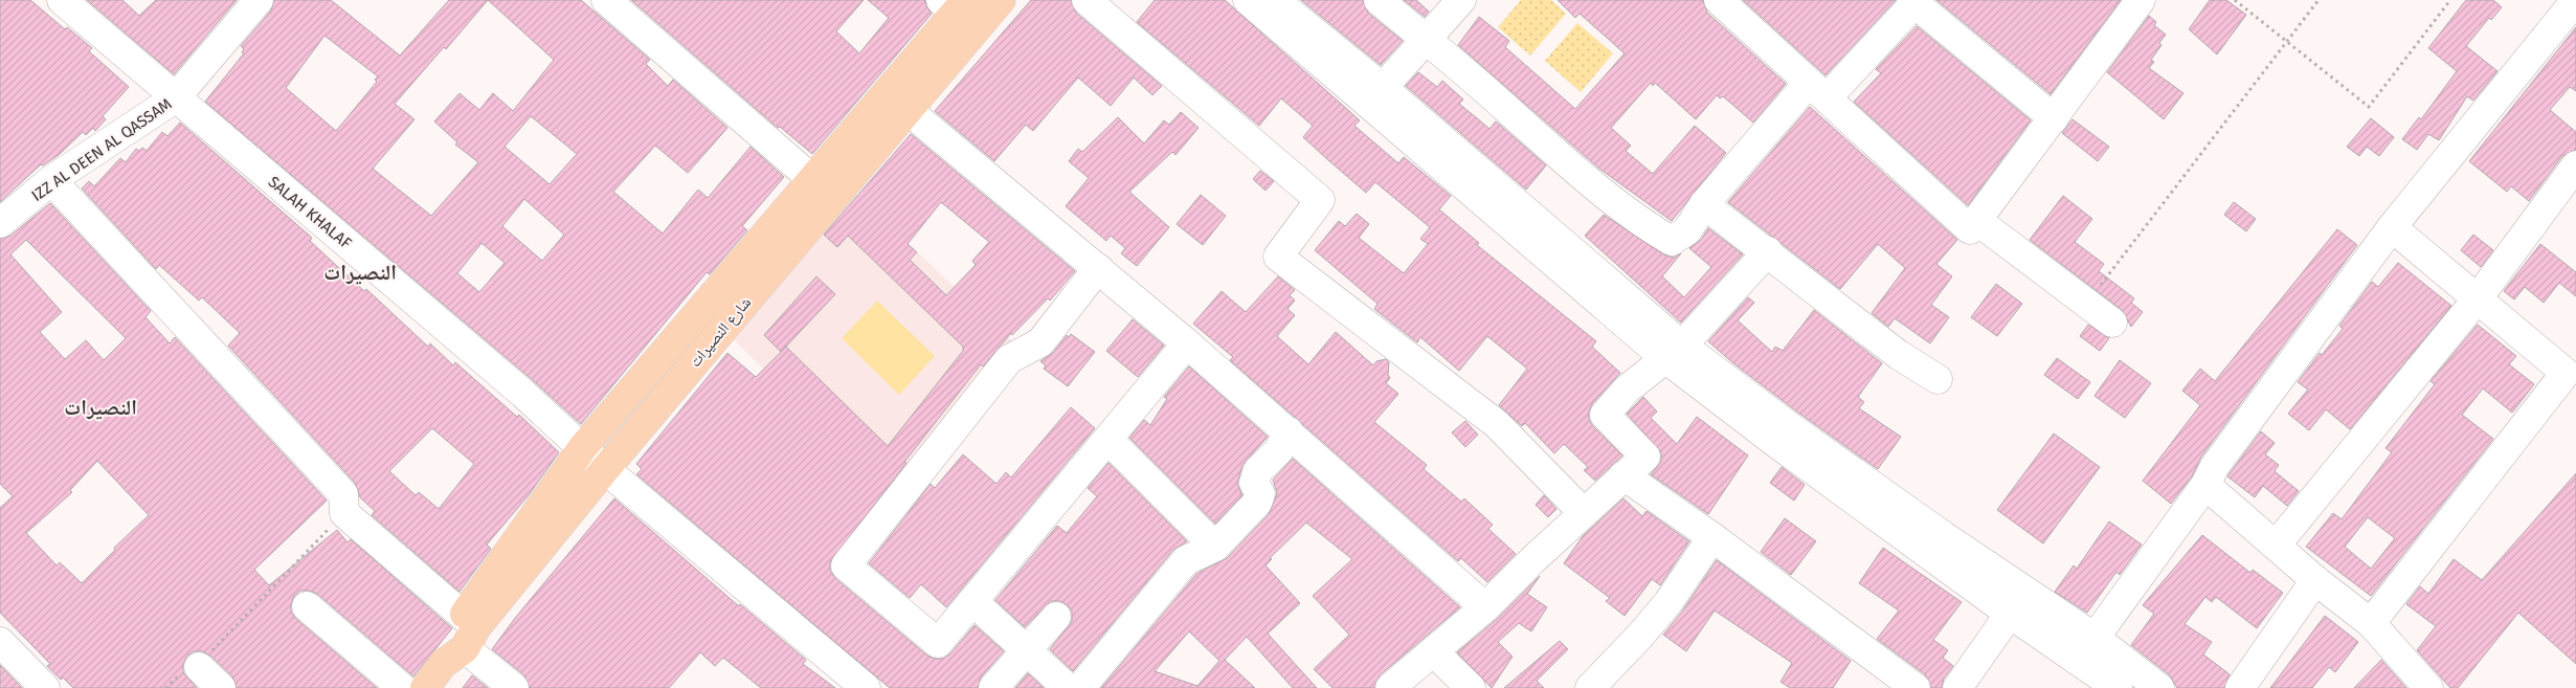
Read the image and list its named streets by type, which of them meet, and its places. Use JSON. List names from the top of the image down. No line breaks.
{"streets":{"main road":["شارع النصيرات"],"street":["IZZ AL DEEN AL QASSAM","SALAH KHALAF"]},"crossings":[["IZZ AL DEEN AL QASSAM","SALAH KHALAF"],["SALAH KHALAF","شارع النصيرات"]],"districts":["النصيرات","النصيرات"]}
